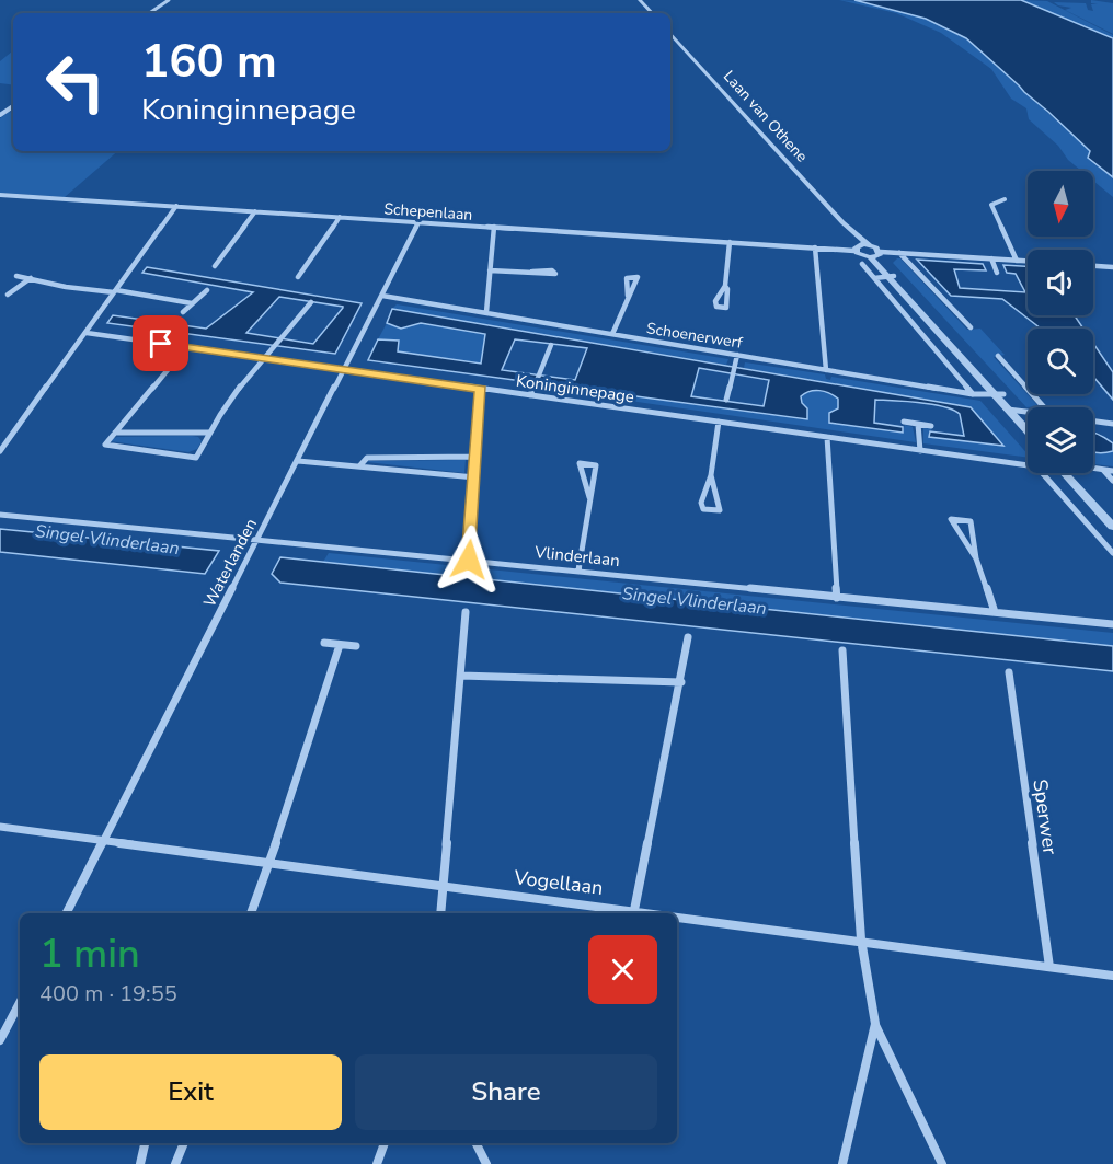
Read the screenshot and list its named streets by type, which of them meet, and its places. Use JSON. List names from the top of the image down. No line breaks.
{"streets":{"street":["Laan van Othene","Schepenlaan","Schoenerwerf","Koninginnepage","Vlinderlaan","Waterlanden","Sperwer","Vogellaan"]},"crossings":[["Laan van Othene","Schepenlaan"],["Schepenlaan","Waterlanden"],["Schoenerwerf","Waterlanden"],["Koninginnepage","Waterlanden"],["Vlinderlaan","Waterlanden"],["Waterlanden","Vogellaan"],["Sperwer","Vogellaan"]],"water":["Singel Vlinderlaan"],"north":"bottom","page":{"turn":["160 m","Koninginnepage"],"heading":["1 min","400 m · 19:55"],"buttons":["Exit","Share"]}}
